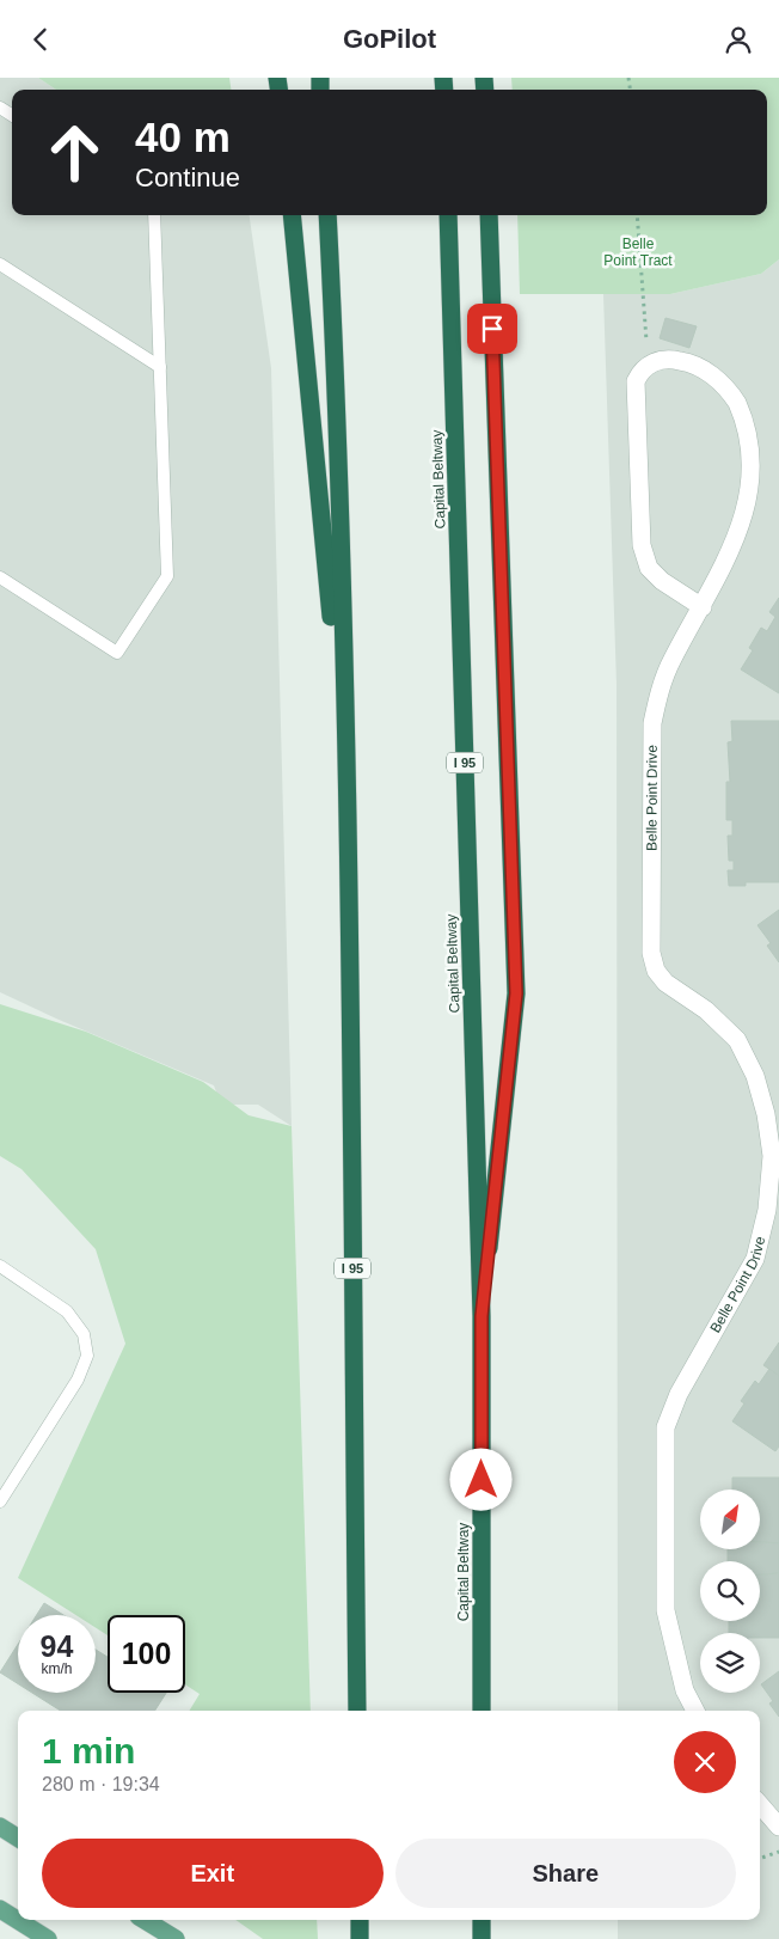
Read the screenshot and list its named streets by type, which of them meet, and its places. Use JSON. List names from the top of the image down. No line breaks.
{"streets":{"highway":["Capital Beltway","I 95"],"street":["Belle Point Drive"]},"parks":["Belle Point Tract"],"north":"top right","page":{"header":"GoPilot","turn":["40 m","Continue"],"speed":"94 km/h","limit":"100","heading":["1 min","280 m · 19:34"],"buttons":["Exit","Share"]}}
